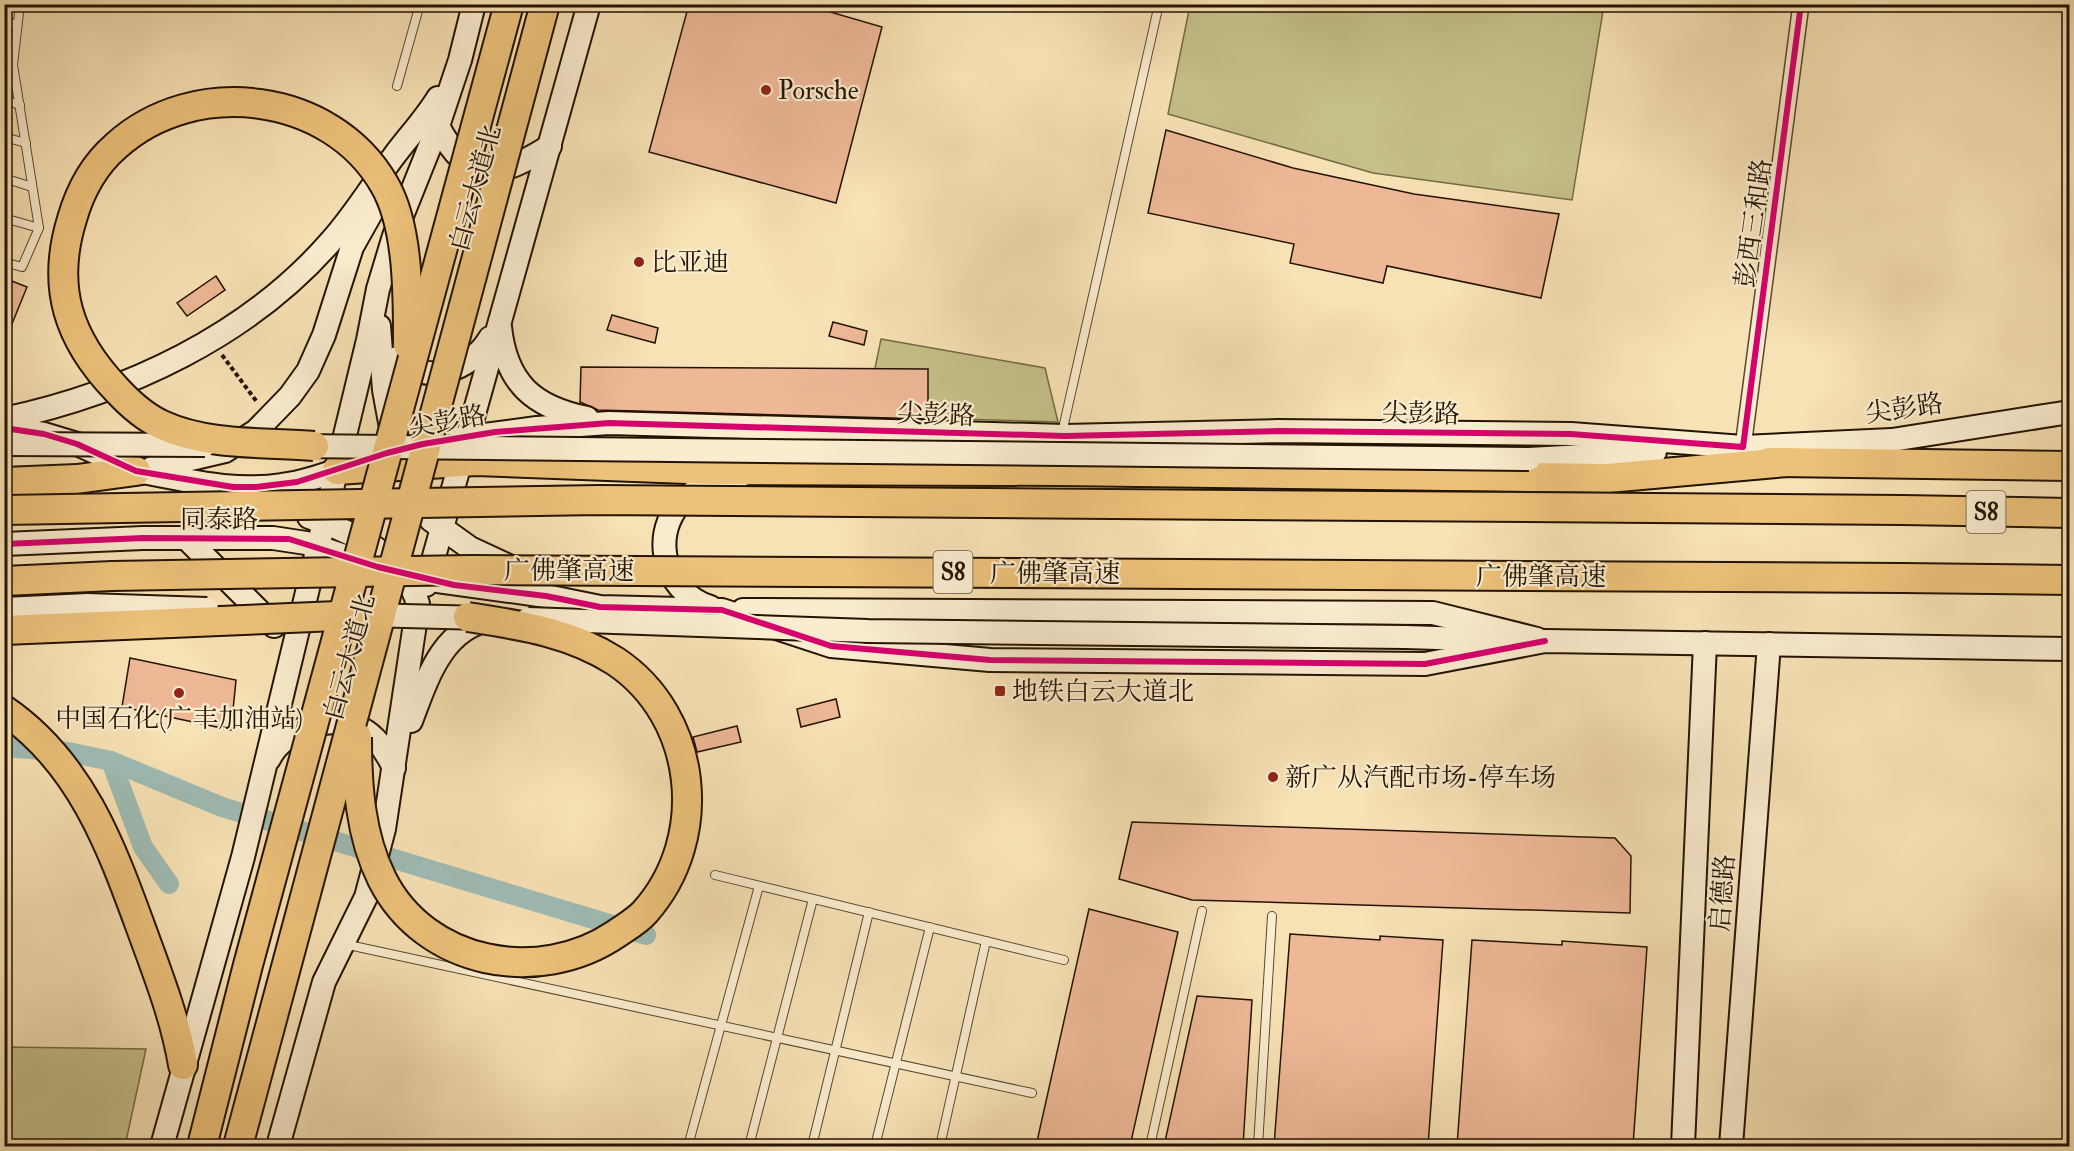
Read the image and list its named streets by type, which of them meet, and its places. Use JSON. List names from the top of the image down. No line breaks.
{"streets":{"highway":["白云大道北","S8","广佛肇高速"],"street":["彭西三和路","尖彭路","同泰路","启德路"]},"crossings":[["彭西三和路","尖彭路"]],"places":{"other":["Porsche","比亚迪","中国石化(广丰加油站)","新广从汽配市场-停车场"],"transit":["地铁白云大道北"]}}
